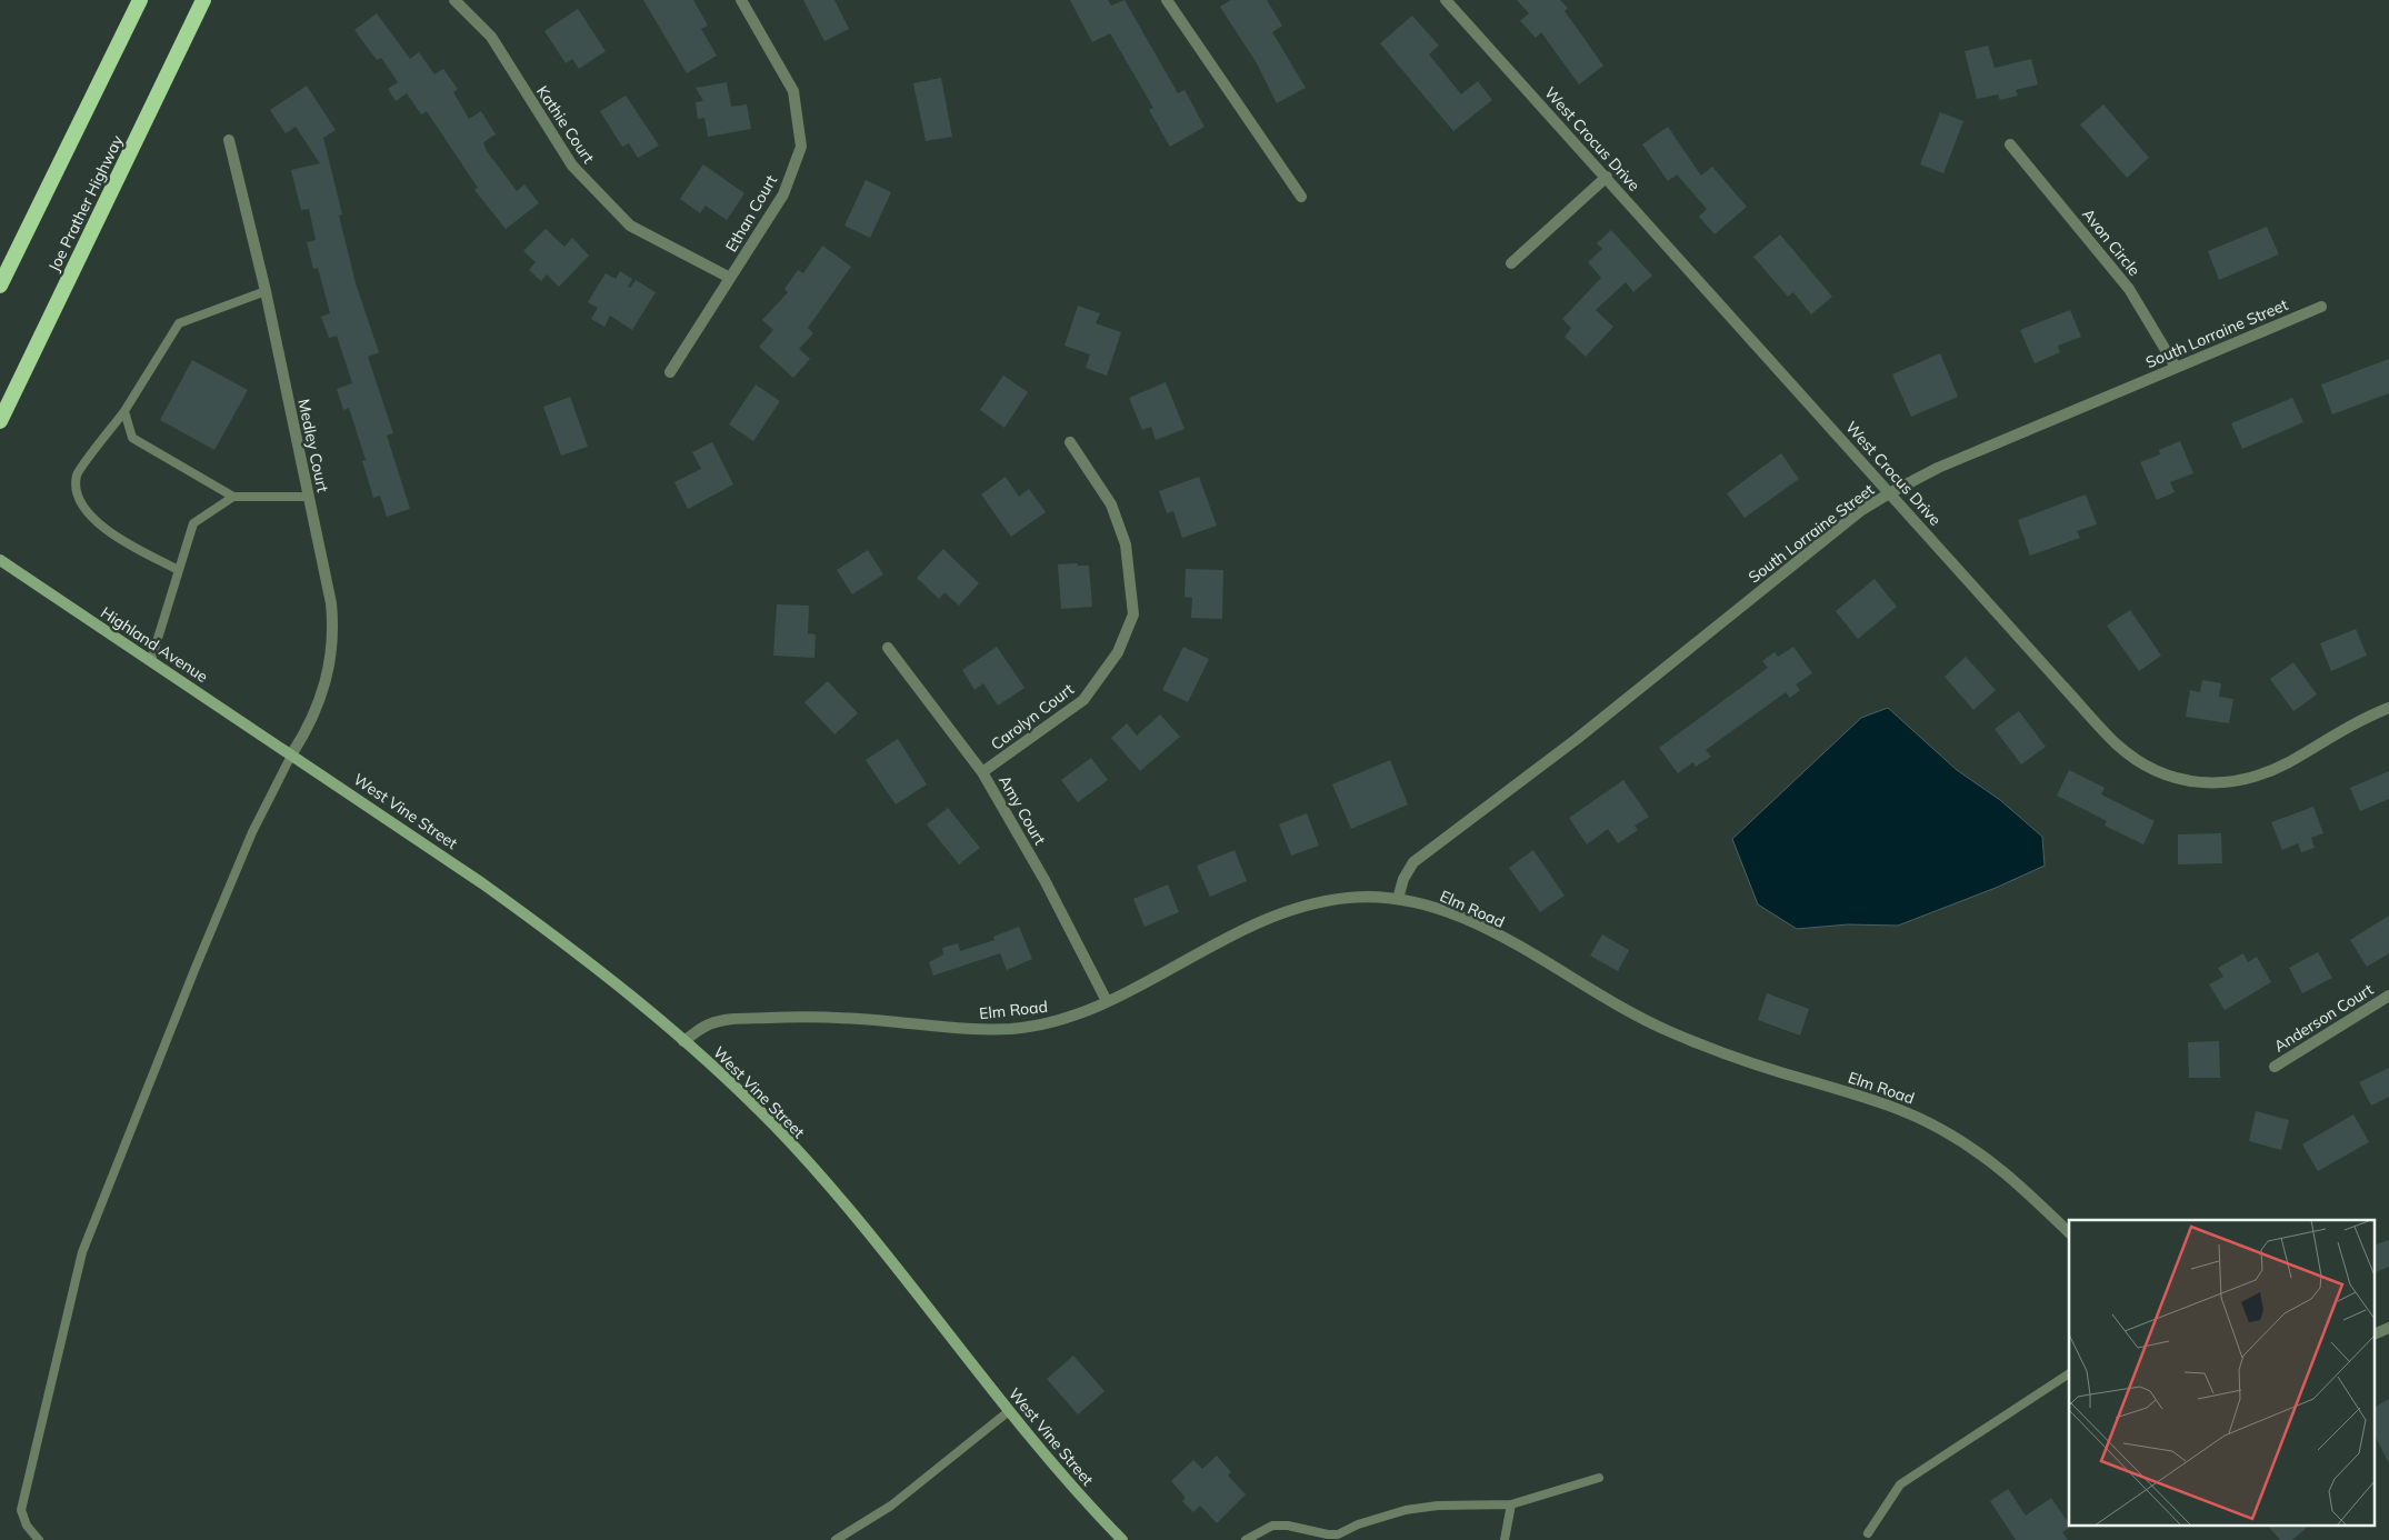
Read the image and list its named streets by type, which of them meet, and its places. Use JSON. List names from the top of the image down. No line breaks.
{"streets":{"highway":["Joe Prather Highway"],"main road":["Highland Avenue","West Vine Street"],"street":["Kathie Court","West Crocus Drive","Ethan Court","Avon Circle","South Lorraine Street","Medley Court","Carolyn Court","Amy Court","Elm Road","Anderson Court"]},"crossings":[["Kathie Court","Ethan Court"],["West Crocus Drive","South Lorraine Street"],["Avon Circle","South Lorraine Street"],["South Lorraine Street","Elm Road"],["Medley Court","Highland Avenue"],["Medley Court","West Vine Street"],["Highland Avenue","West Vine Street"],["Carolyn Court","Amy Court"],["Amy Court","Elm Road"],["West Vine Street","Elm Road"]]}
